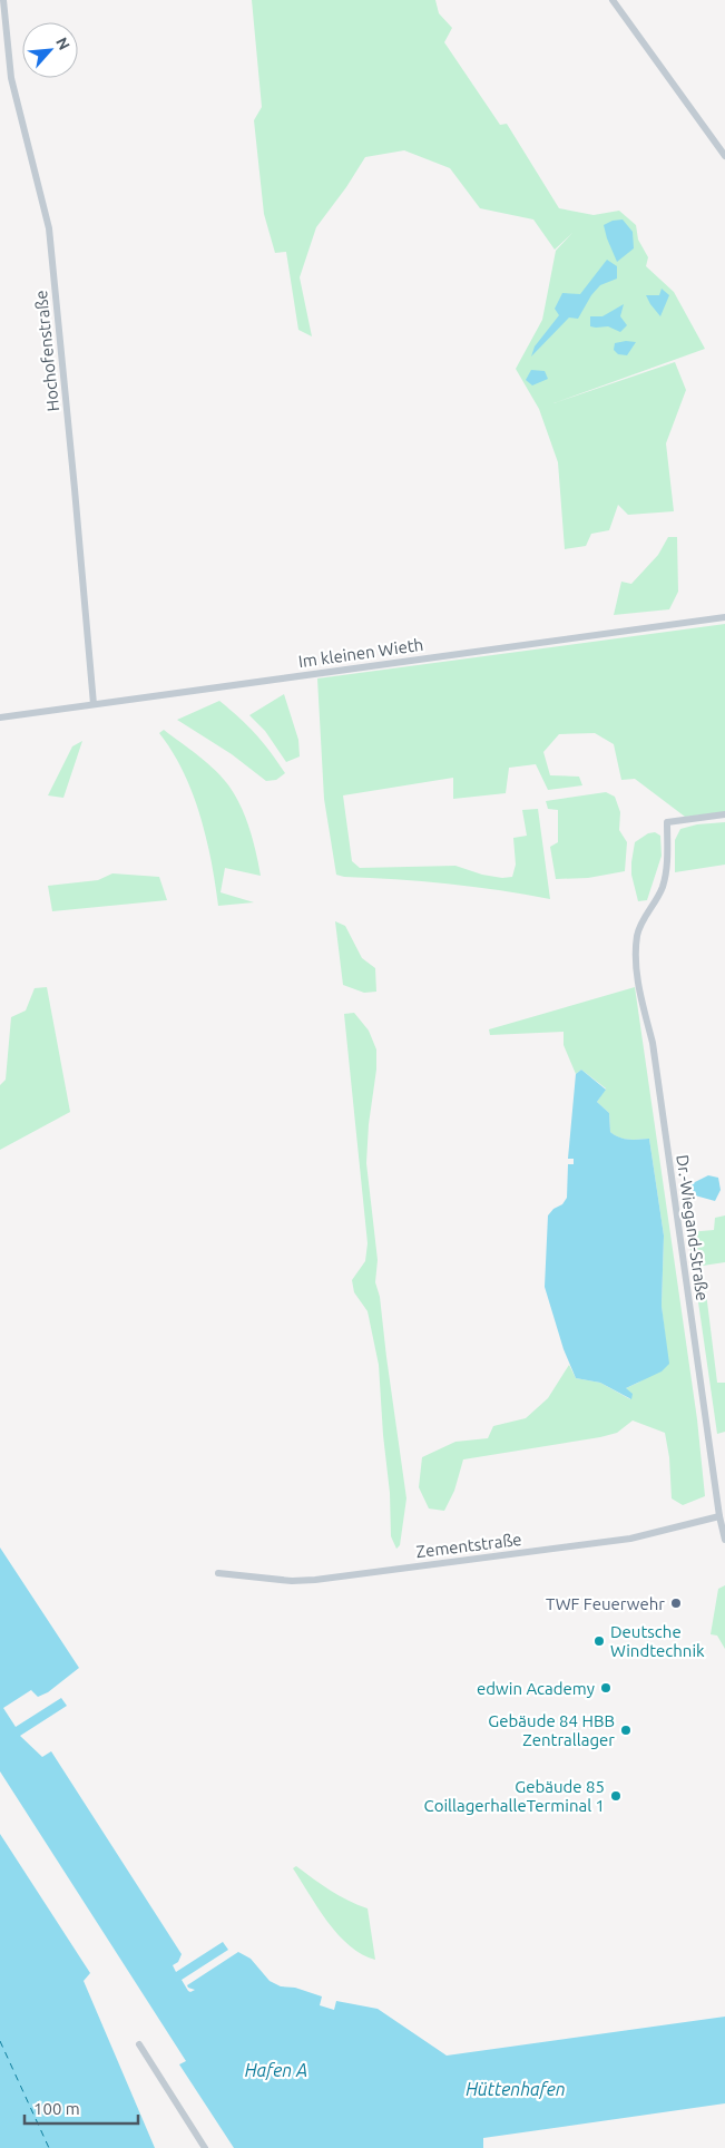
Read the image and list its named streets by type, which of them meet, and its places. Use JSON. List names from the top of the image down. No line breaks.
{"streets":{"street":["Hochofenstraße","Im kleinen Wieth","Dr.-Wiegand-Straße","Zementstraße"]},"crossings":[["Hochofenstraße","Im kleinen Wieth"],["Dr.-Wiegand-Straße","Zementstraße"]],"water":["Hafen A","Hüttenhafen"],"places":["TWF Feuerwehr","Deutsche Windtechnik","edwin Academy","Gebäude 84 HBB Zentrallager","Gebäude 85 CoillagerhalleTerminal 1"],"scale_bar":"100 m","north":"top right"}
